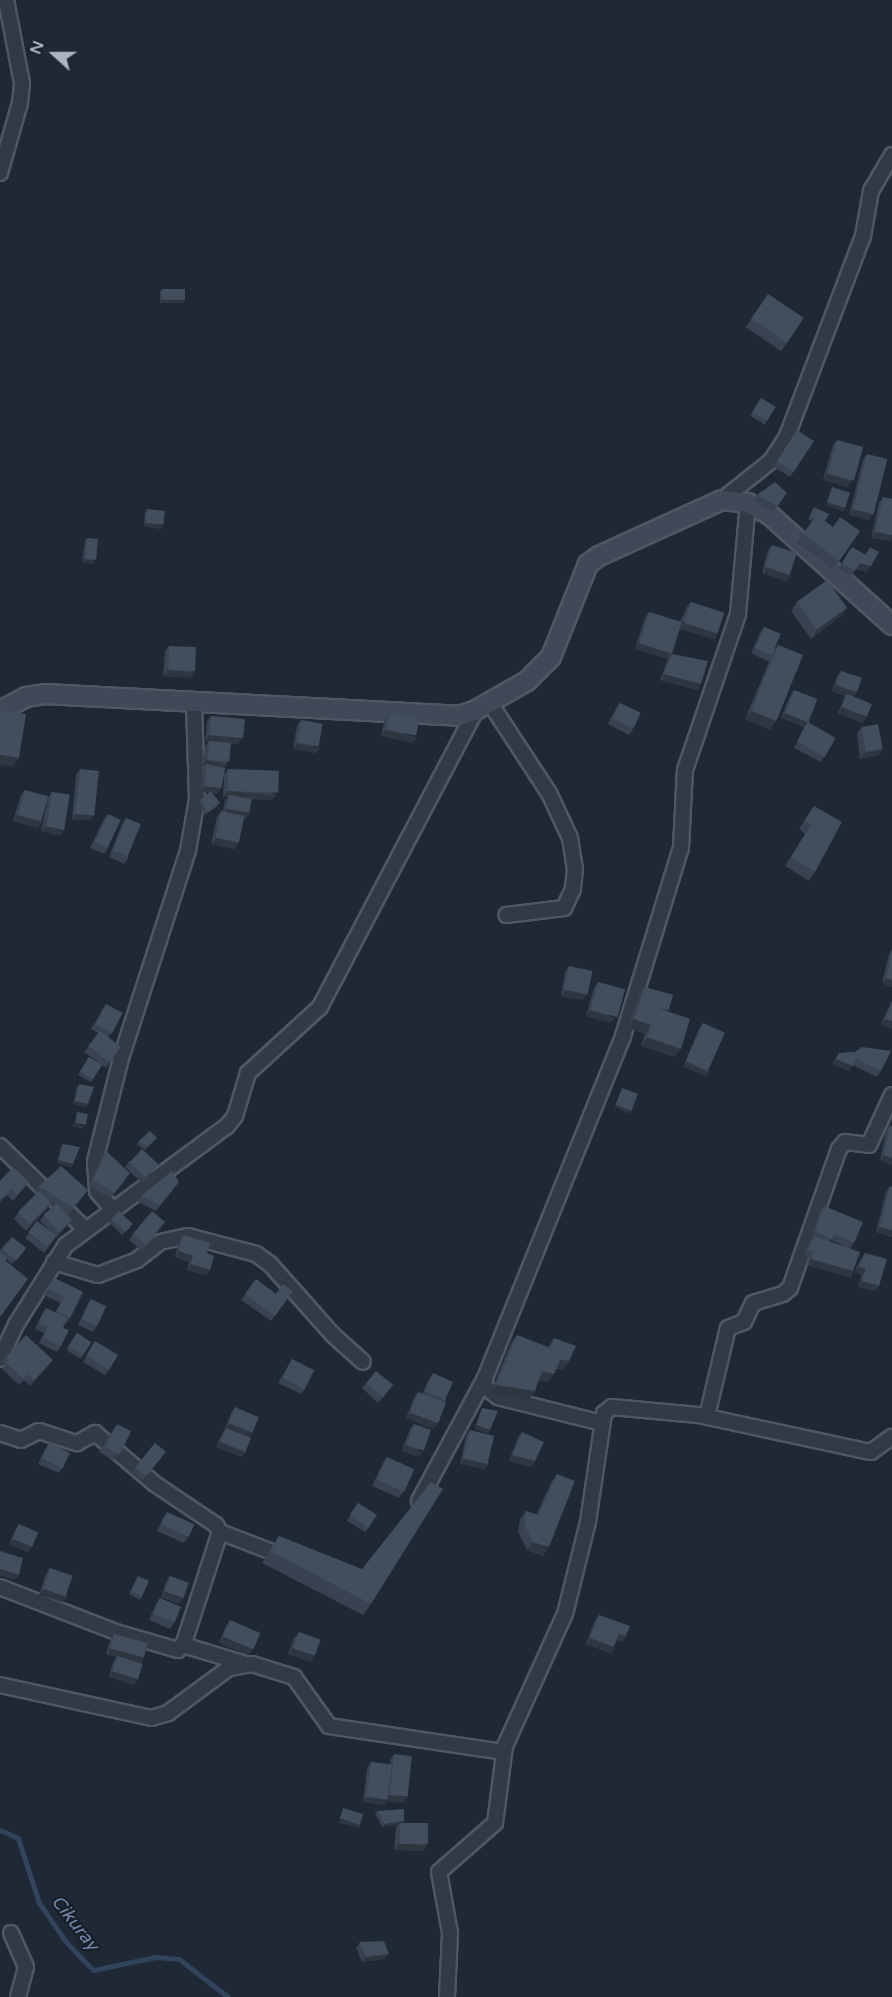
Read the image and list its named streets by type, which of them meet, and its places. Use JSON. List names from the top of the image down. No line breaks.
{"water":["Cikuray"],"north":"left"}
